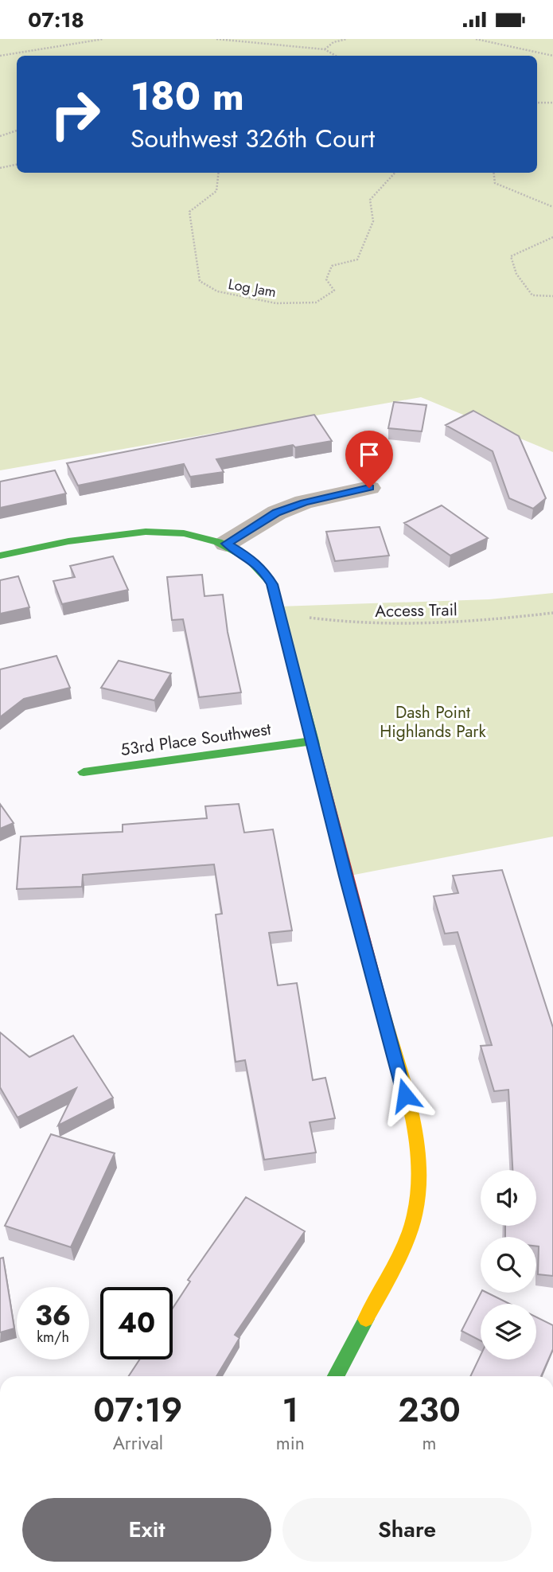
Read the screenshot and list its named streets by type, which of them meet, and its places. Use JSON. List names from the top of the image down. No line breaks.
{"streets":{"street":["53rd Place Southwest"],"path":["Log Jam","Access Trail"]},"parks":["Dash Point Highlands Park"],"page":{"status":"07:18","turn":["180 m","Southwest 326th Court"],"speed":"36 km/h","limit":"40","eta":["07:19","Arrival","1","min","230","m"],"buttons":["Exit","Share"]}}
